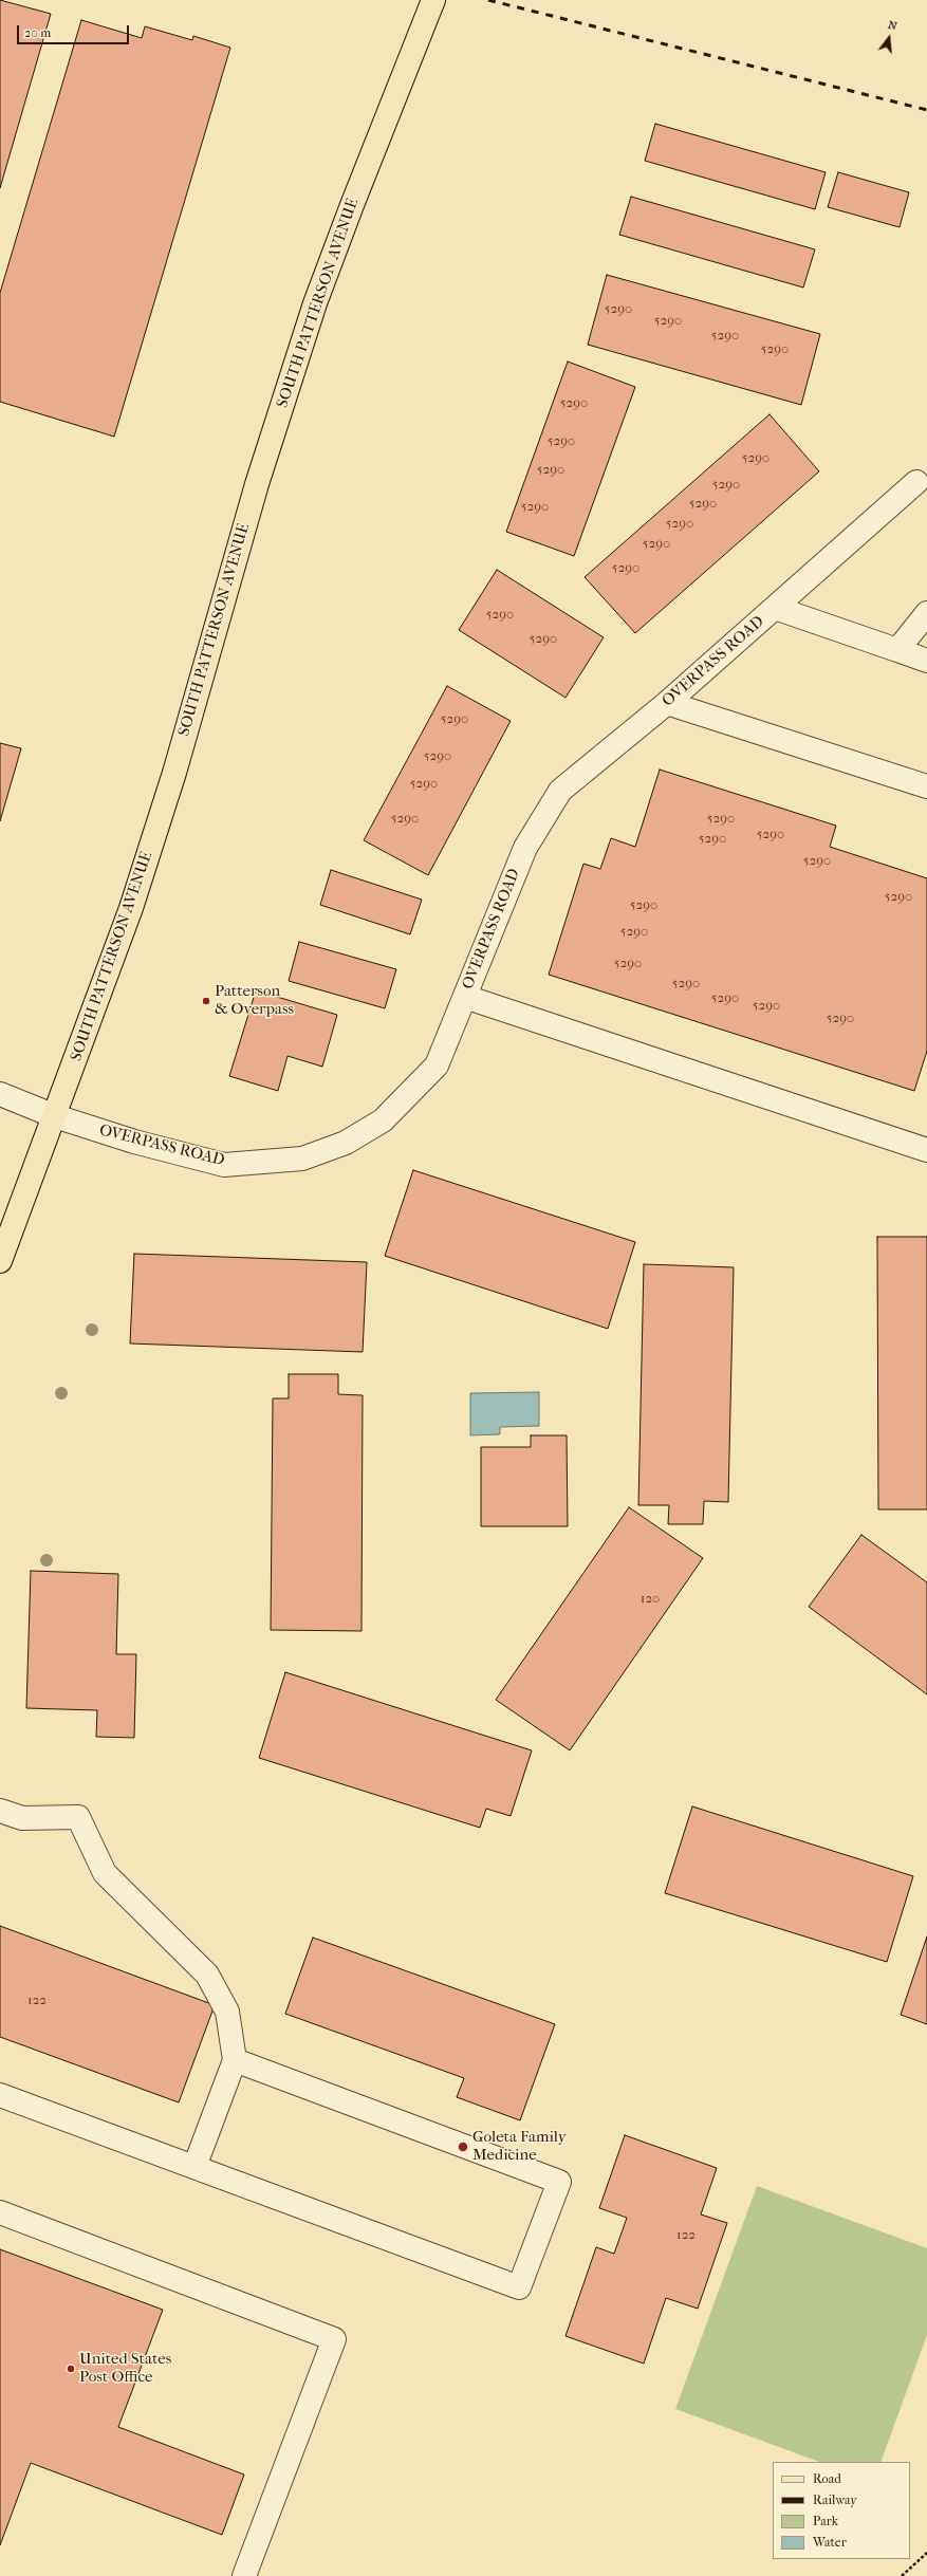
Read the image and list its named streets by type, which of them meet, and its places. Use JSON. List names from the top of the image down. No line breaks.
{"streets":{"main road":["SOUTH PATTERSON AVENUE"],"street":["OVERPASS ROAD"]},"crossings":[["SOUTH PATTERSON AVENUE","OVERPASS ROAD"]],"places":["Patterson & Overpass","Goleta Family Medicine","United States Post Office"],"house_numbers":["5290","5290","5290","5290","5290","5290","5290","5290","5290","5290","5290","5290","5290","5290","5290","5290","5290","5290","5290","5290","5290","5290","5290","5290","5290","5290","5290","5290","5290","5290","5290","5290","120","122","122"],"legend":["Road","Railway","Park","Water"],"scale_bar":"20 m","north":"top"}
